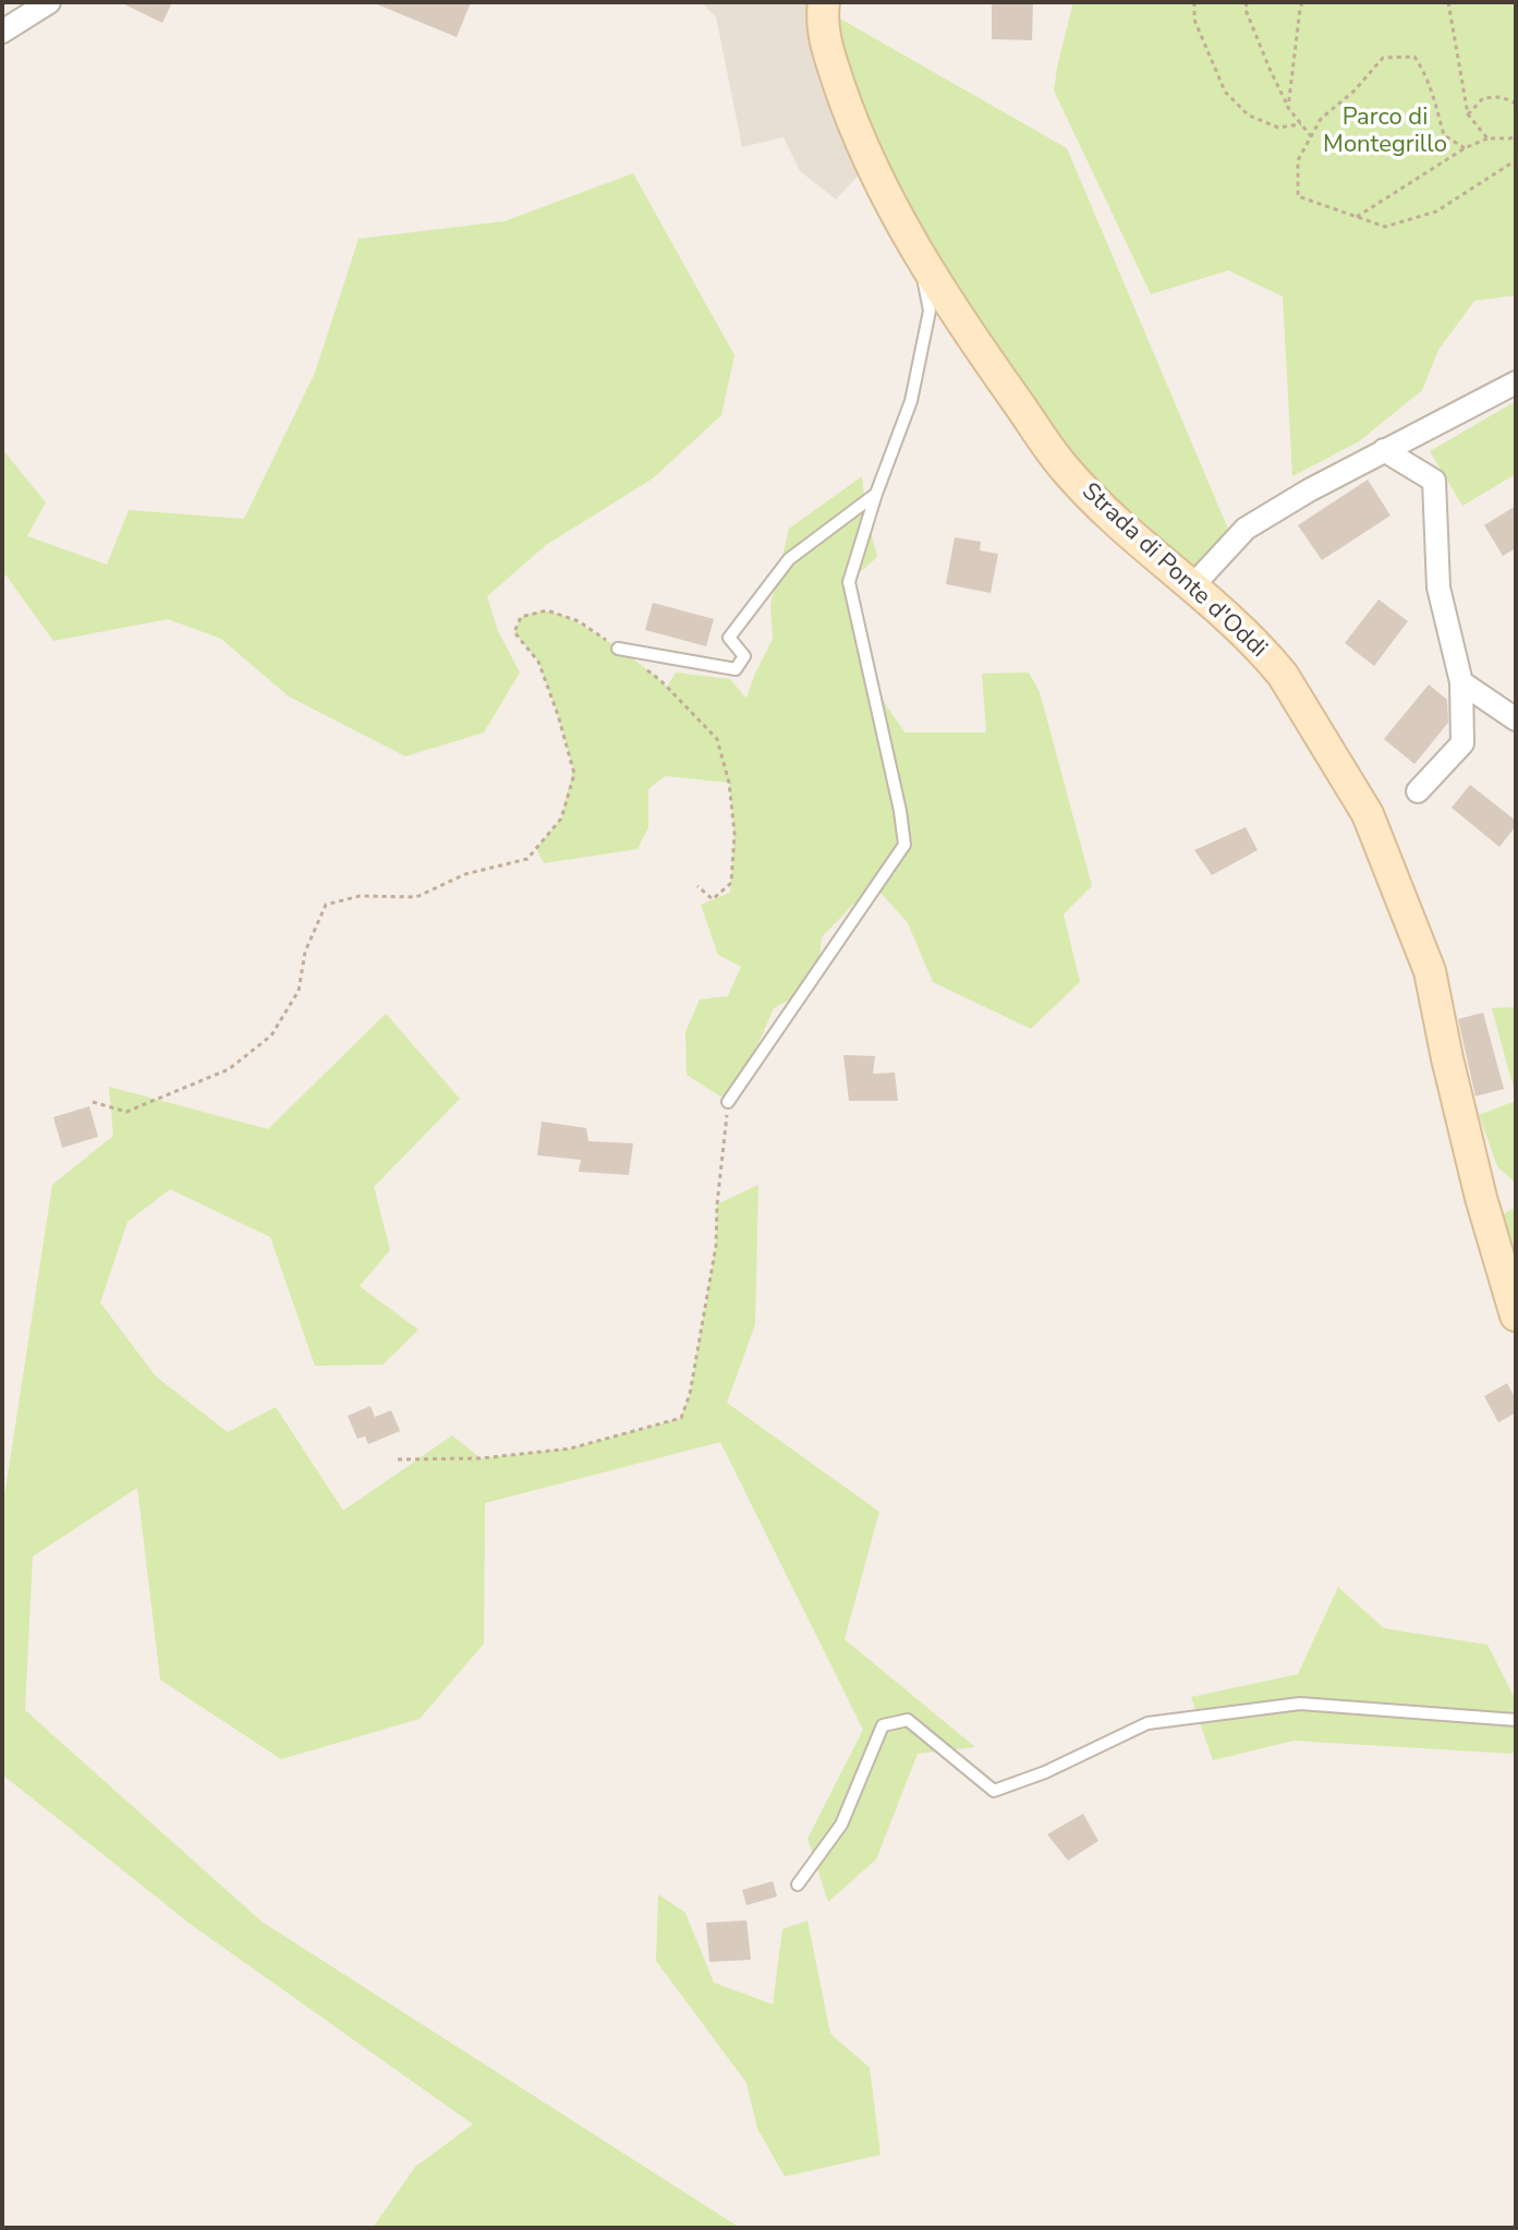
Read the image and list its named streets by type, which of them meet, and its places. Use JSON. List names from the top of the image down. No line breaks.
{"streets":{"street":["Strada di Ponte d'Oddi"]},"parks":["Parco di Montegrillo"]}
